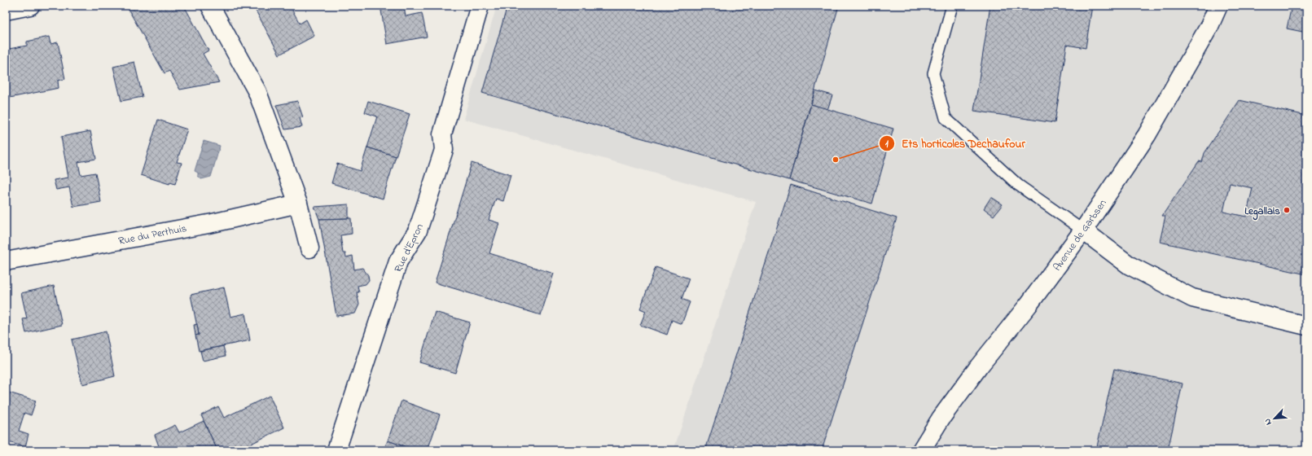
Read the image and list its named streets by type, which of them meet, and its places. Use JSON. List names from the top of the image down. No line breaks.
{"streets":{"street":["Rue du Perthuis","Avenue de Garbsen","Rue d'Epron"]},"places":["Ets horticoles Dechaufour","Legallais"],"north":"bottom left"}
